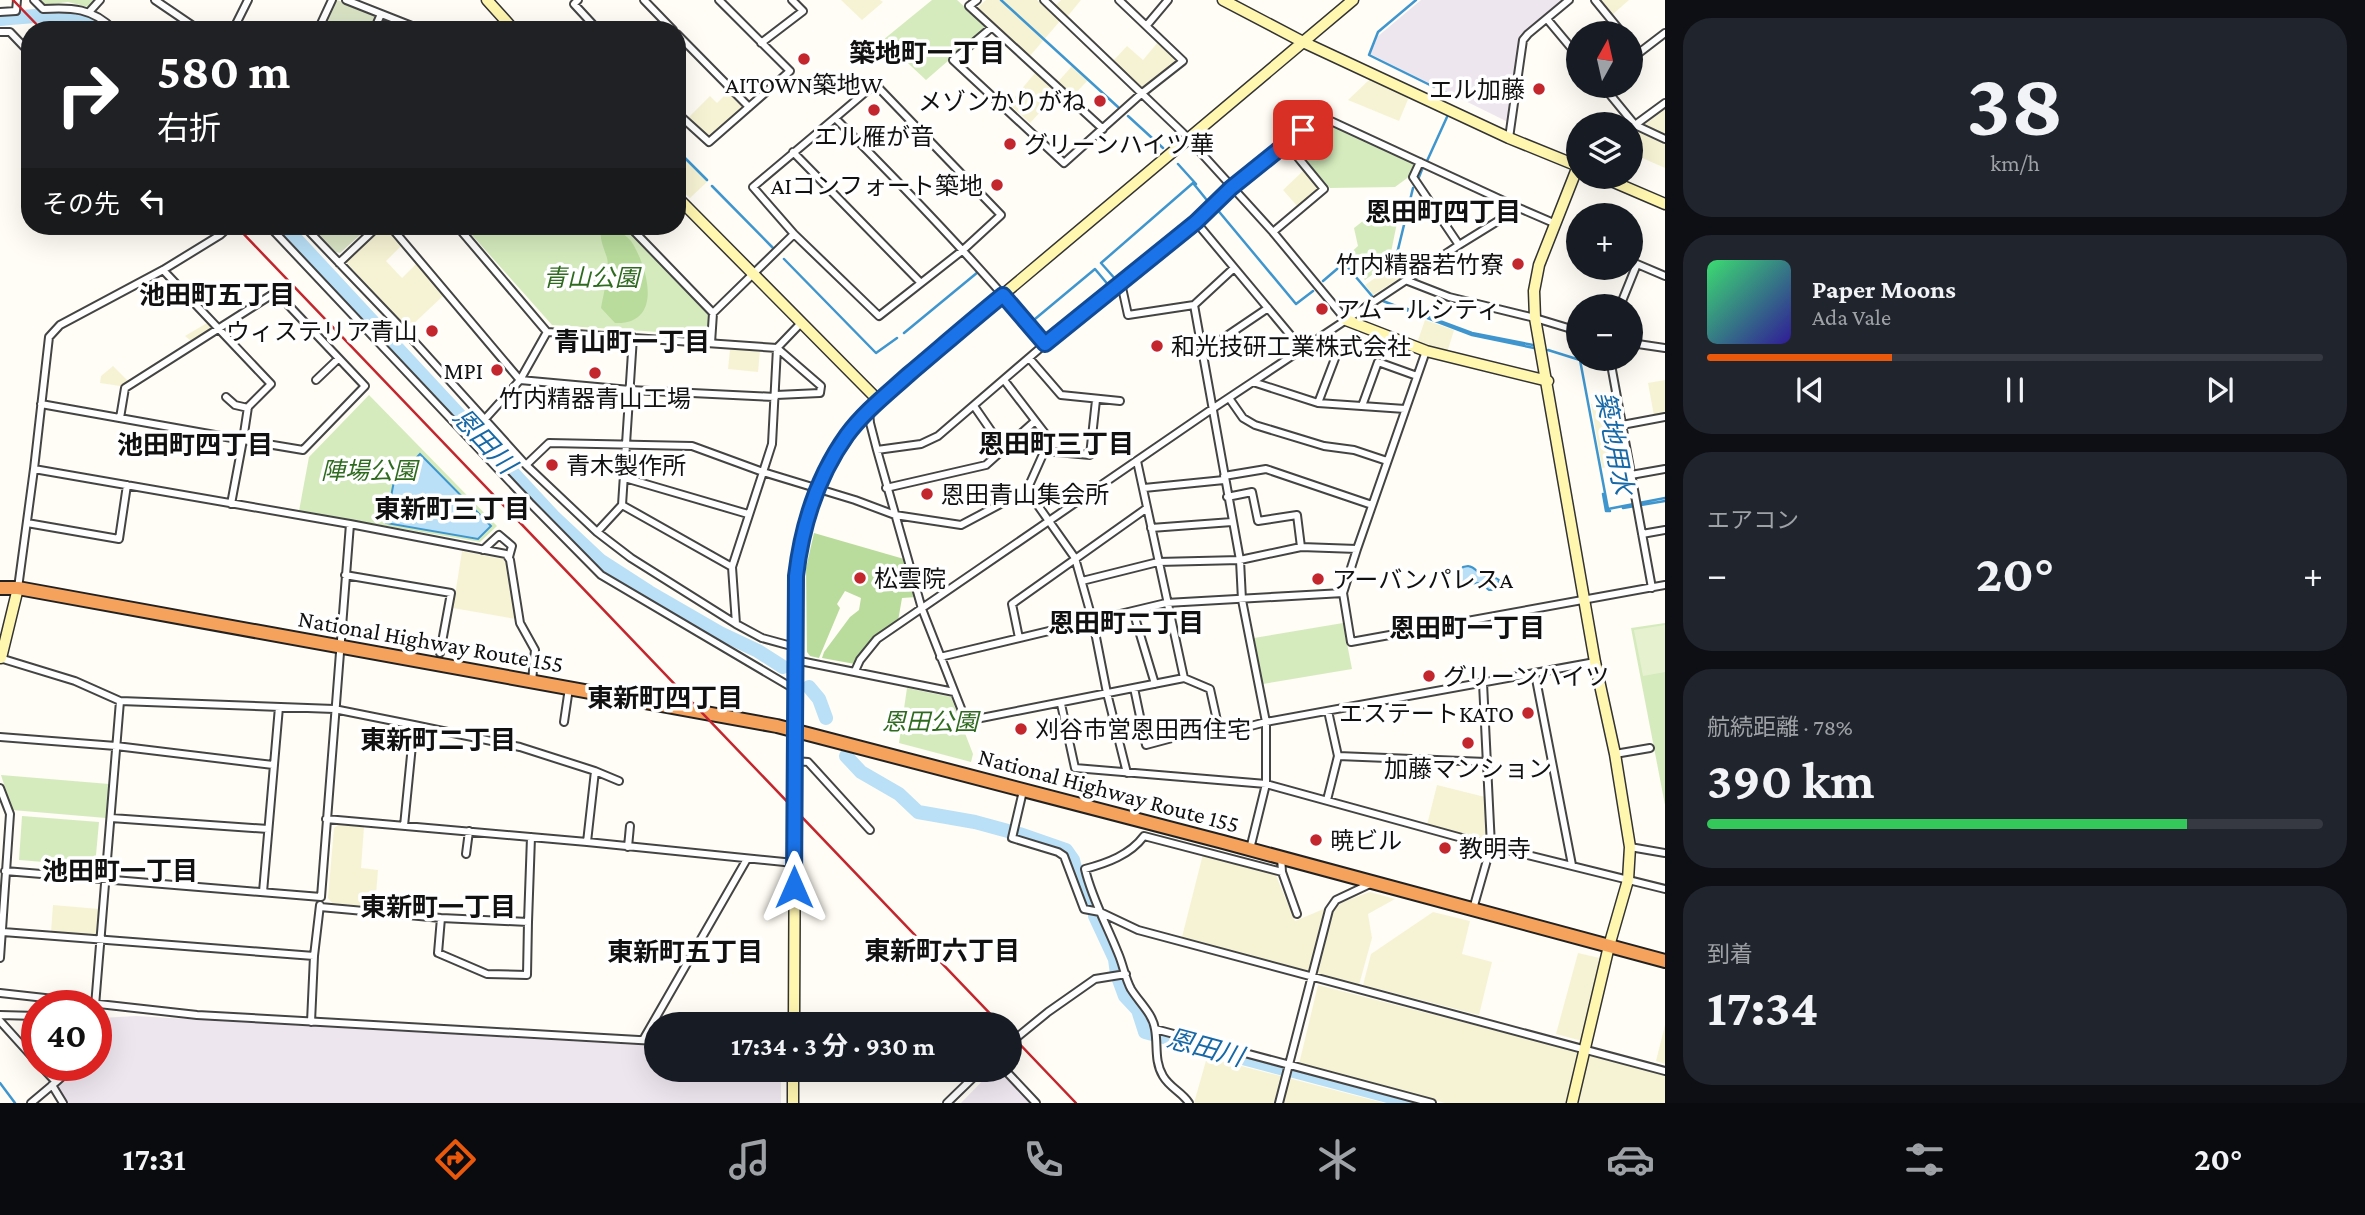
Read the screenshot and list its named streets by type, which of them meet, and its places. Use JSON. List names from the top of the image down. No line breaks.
{"streets":{"highway":["National Highway Route 155"]},"districts":["築地町一丁目","恩田町四丁目","池田町五丁目","青山町一丁目","恩田町三丁目","池田町四丁目","東新町三丁目","恩田町二丁目","恩田町一丁目","東新町四丁目","東新町二丁目","池田町一丁目","東新町一丁目","東新町六丁目","東新町五丁目"],"water":["恩田川","築地用水"],"parks":["青山公園","陣場公園","恩田公園"],"places":["AITOWN築地W","エル加藤","メゾンかりがね","エル雁が音","グリーンハイツ華","AIコンフォート築地","竹内精器若竹寮","アムールシティ","ウィステリア青山","和光技研工業株式会社","MPI","竹内精器青山工場","青木製作所","恩田青山集会所","松雲院","アーバンパレスA","グリーンハイツ","エステートKATO","刈谷市営恩田西住宅","加藤マンション","暁ビル","教明寺"],"north":"top","page":{"tile":[["38","km/h"],"エアコン",["航続距離 · 78%","390 km"],["到着","17:34"]],"map_buttons":["+","−"],"turn":["580 m","右折"],"then":"その先","song":["Paper Moons","Ada Vale"],"heat":["−","20°","+"],"limit":"40","trip":"17:34 · 3 分 · 930 m","tabs":["17:31","20°"]}}
